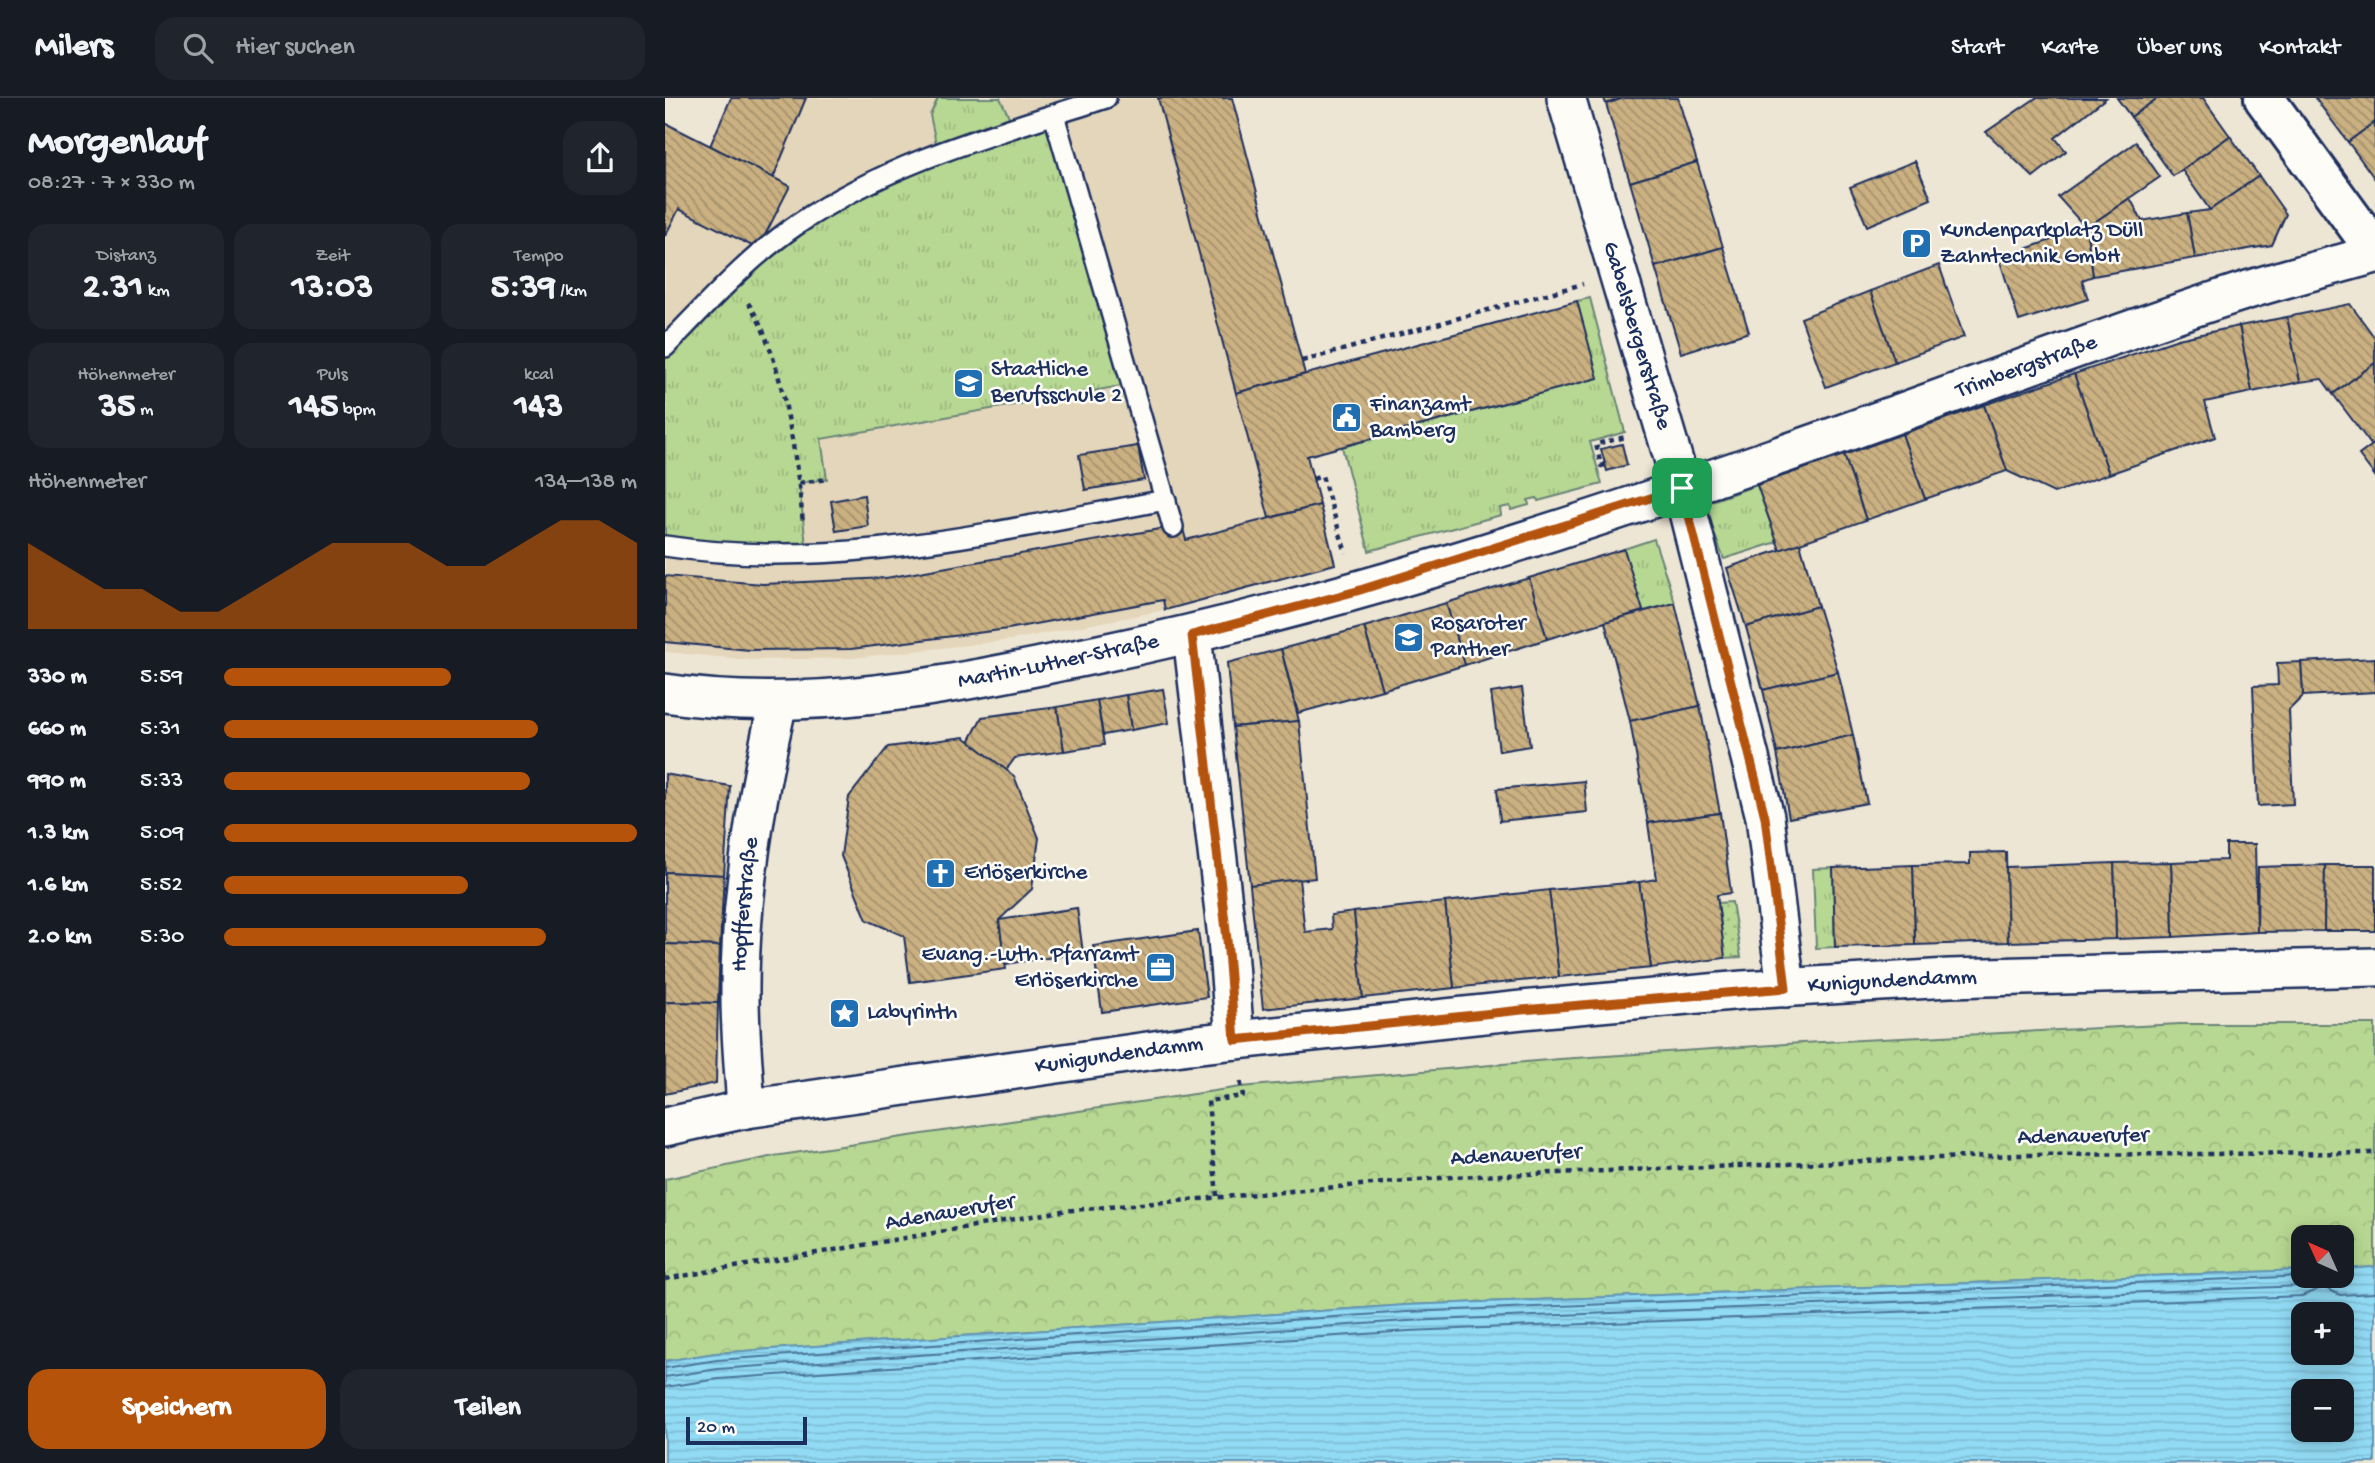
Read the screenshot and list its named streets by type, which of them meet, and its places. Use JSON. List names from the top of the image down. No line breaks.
{"streets":{"street":["Gabelsbergerstraße","Trimbergstraße","Martin-Luther-Straße","Hopfferstraße","Kunigundendamm"],"path":["Adenauerufer"]},"crossings":[["Gabelsbergerstraße","Trimbergstraße"],["Gabelsbergerstraße","Martin-Luther-Straße"],["Gabelsbergerstraße","Kunigundendamm"],["Trimbergstraße","Martin-Luther-Straße"],["Martin-Luther-Straße","Hopfferstraße"],["Hopfferstraße","Kunigundendamm"]],"places":{"parking":["Kundenparkplatz Düll Zahntechnik GmbH"],"school or university":["Staatliche Berufsschule 2","Rosaroter Panther"],"public building":["Finanzamt Bamberg"],"church":["Erlöserkirche"],"office":["Evang.-Luth. Pfarramt Erlöserkirche"],"place":["Labyrinth"]},"scale_bar":"20 m","north":"top left","page":{"header":"Milers","search":"Hier suchen","nav":["Start","Karte","Über uns","Kontakt"],"heading":["Morgenlauf","08:27 · 7 × 330 m"],"stats":[["Distanz","2.31 km"],["Zeit","13:03"],["Tempo","5:39 /km"],["Höhenmeter","35 m"],["Puls","145 bpm"],["kcal","143"]],"chart":["Höhenmeter","134–138 m"],"list":[{"name":"330 m","note":"5:59"},{"name":"660 m","note":"5:31"},{"name":"990 m","note":"5:33"},{"name":"1.3 km","note":"5:09"},{"name":"1.6 km","note":"5:52"},{"name":"2.0 km","note":"5:30"}],"map_buttons":["+","−"],"buttons":["Speichern","Teilen"],"scale":"20 m"}}
